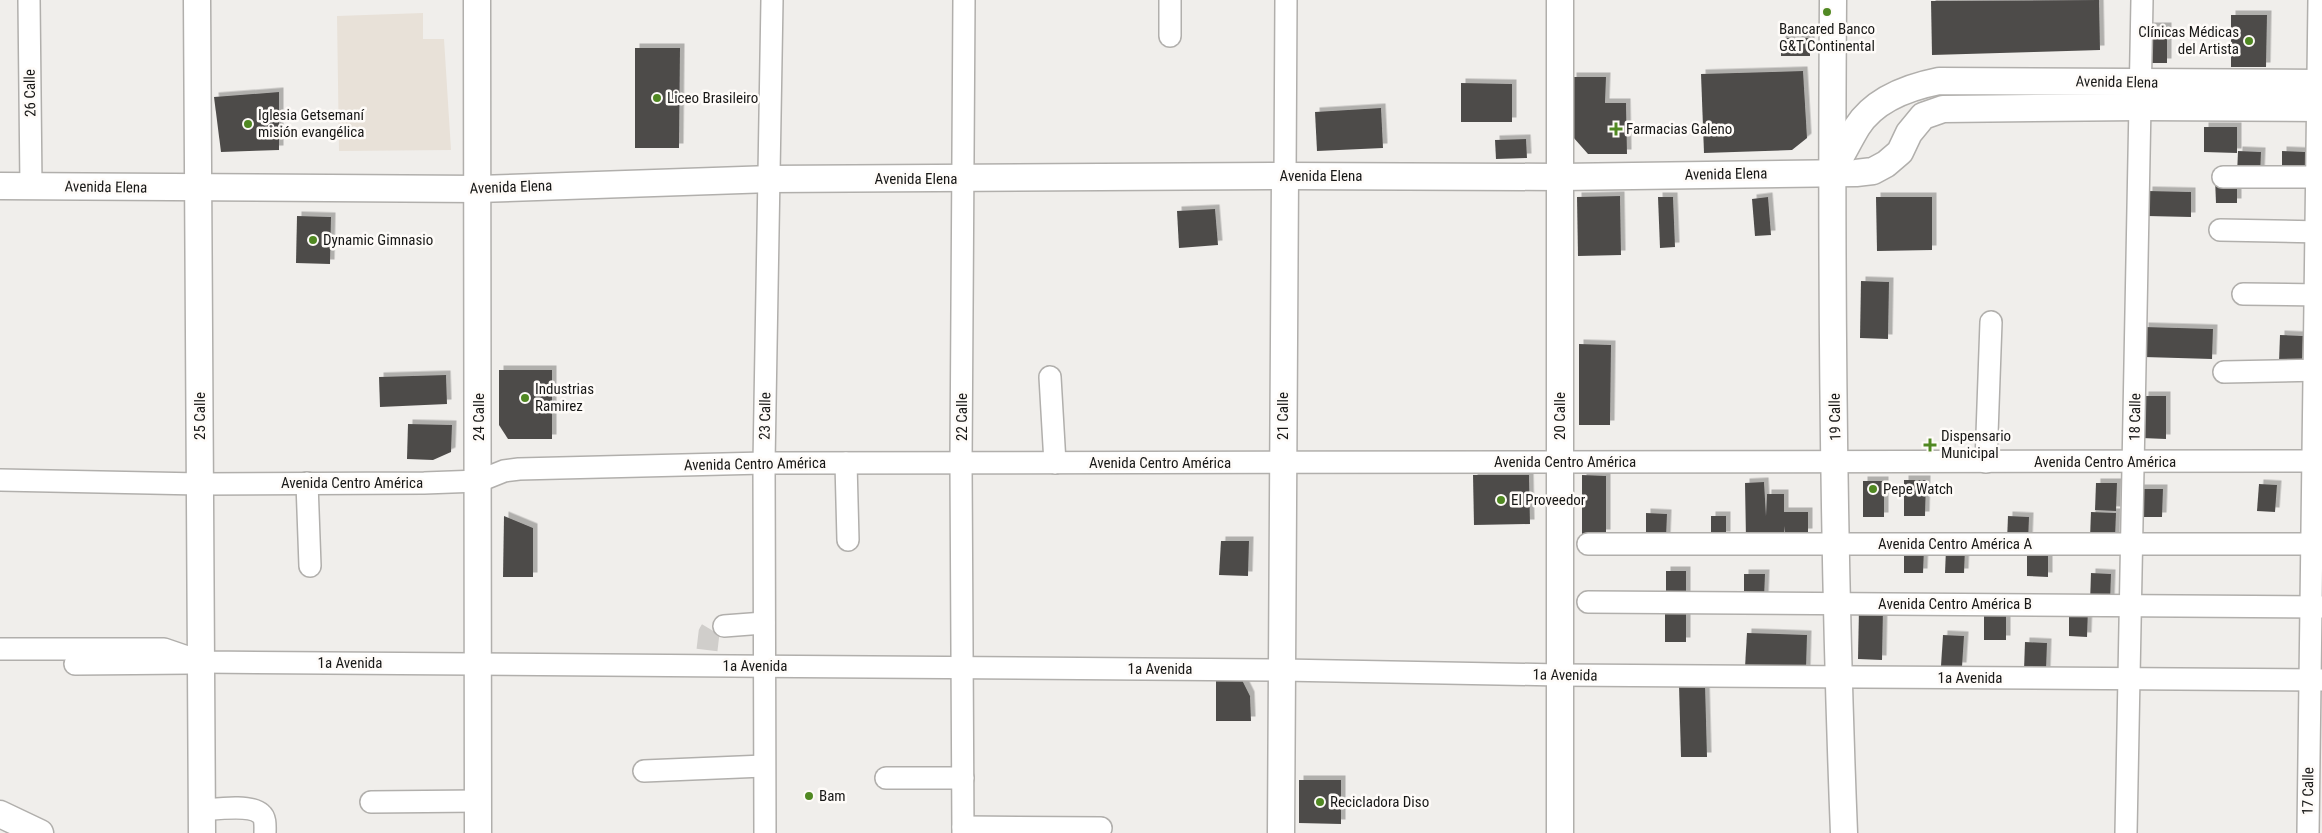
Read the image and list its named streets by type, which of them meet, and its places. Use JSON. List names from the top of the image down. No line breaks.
{"streets":{"main road":["Avenida Elena","25 Calle","21 Calle","20 Calle","24 Calle","19 Calle"],"street":["26 Calle","23 Calle","22 Calle","18 Calle","Avenida Centro América","Avenida Centro América A","Avenida Centro América B","1a Avenida","17 Calle"]},"crossings":[["Avenida Elena","26 Calle"],["Avenida Elena","25 Calle"],["Avenida Elena","23 Calle"],["Avenida Elena","21 Calle"],["Avenida Elena","20 Calle"],["Avenida Elena","24 Calle"],["Avenida Elena","22 Calle"],["Avenida Elena","19 Calle"],["Avenida Elena","18 Calle"],["Avenida Elena","17 Calle"],["25 Calle","Avenida Centro América"],["25 Calle","1a Avenida"],["23 Calle","Avenida Centro América"],["23 Calle","1a Avenida"],["21 Calle","Avenida Centro América"],["21 Calle","1a Avenida"],["20 Calle","Avenida Centro América"],["20 Calle","1a Avenida"],["24 Calle","Avenida Centro América"],["24 Calle","1a Avenida"],["22 Calle","Avenida Centro América"],["22 Calle","1a Avenida"],["19 Calle","Avenida Centro América"],["19 Calle","Avenida Centro América A"],["19 Calle","Avenida Centro América B"],["19 Calle","1a Avenida"],["18 Calle","Avenida Centro América"],["18 Calle","Avenida Centro América A"],["18 Calle","Avenida Centro América B"],["18 Calle","1a Avenida"],["Avenida Centro América","17 Calle"],["Avenida Centro América A","17 Calle"],["Avenida Centro América B","17 Calle"],["1a Avenida","17 Calle"]],"places":{"other":["Bancared Banco G&T Continental","Clínicas Médicas del Artista","Liceo Brasileiro","Iglesia Getsemaní misión evangélica","Dynamic Gimnasio","Industrias Ramirez","Pepe Watch","El Proveedor","Bam","Recicladora Diso"],"health":["Farmacias Galeno","Dispensario Municipal"]}}
